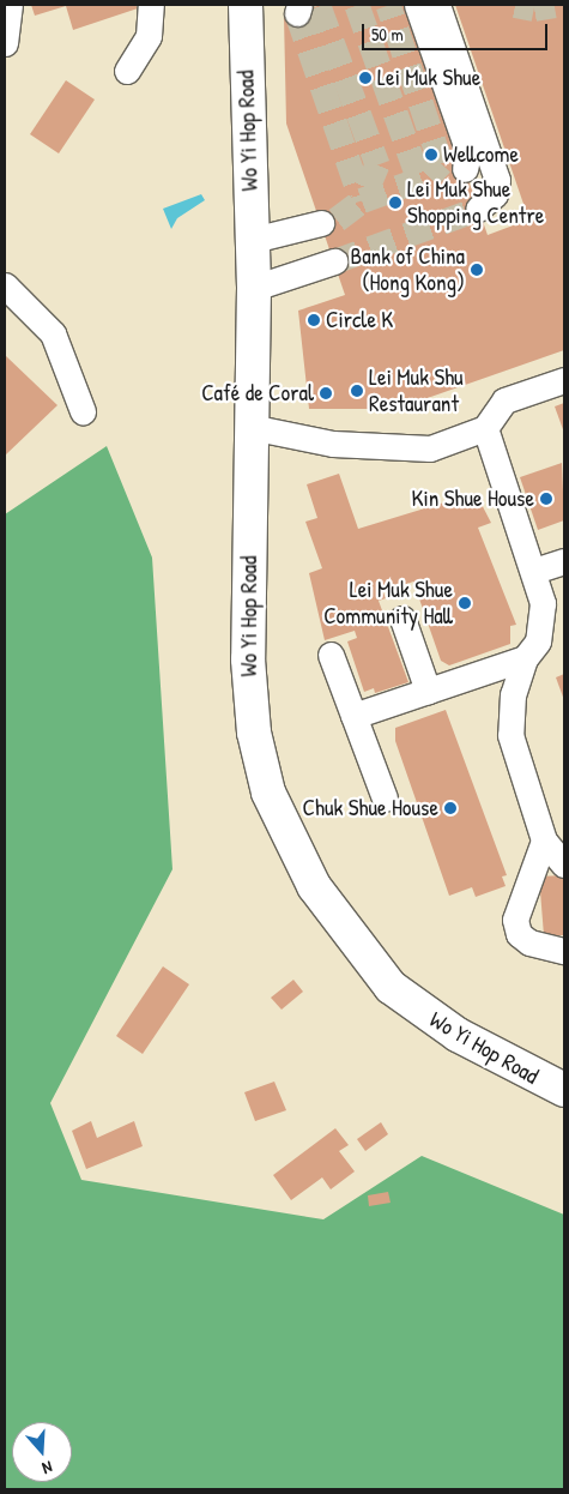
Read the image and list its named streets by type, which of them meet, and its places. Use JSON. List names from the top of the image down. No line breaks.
{"streets":{"main road":["Wo Yi Hop Road"]},"places":["Lei Muk Shue","Wellcome","Lei Muk Shue Shopping Centre","Bank of China (Hong Kong)","Circle K","Lei Muk Shu Restaurant","Café de Coral","Kin Shue House","Lei Muk Shue Community Hall","Chuk Shue House"],"scale_bar":"50 m","north":"bottom"}
